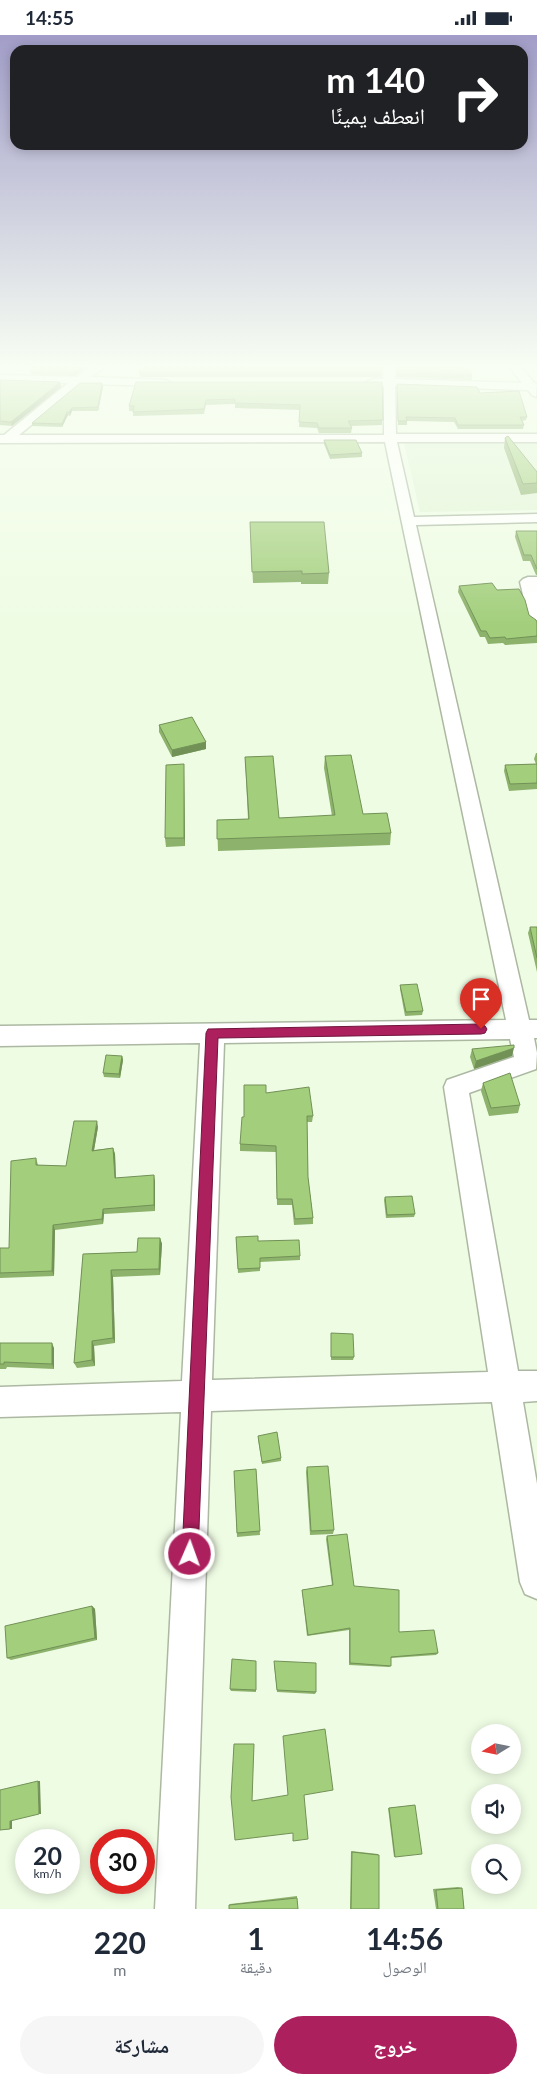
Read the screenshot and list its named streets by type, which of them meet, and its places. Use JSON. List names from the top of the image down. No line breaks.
{"north":"left","page":{"status":"14:55","turn":["140 m","انعطف يمينًا"],"speed":"20 km/h","limit":"30","eta":["14:56","الوصول","1","دقيقة","220","m"],"buttons":["خروج","مشاركة"]}}
